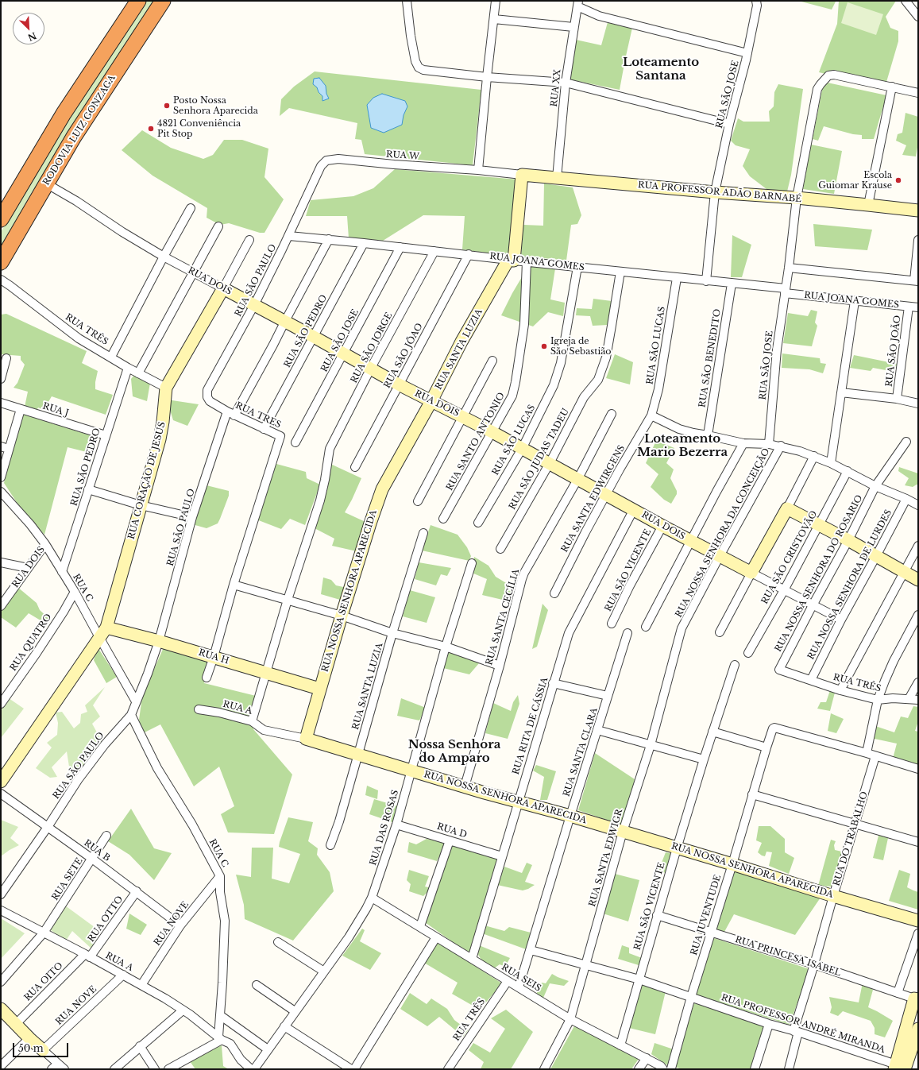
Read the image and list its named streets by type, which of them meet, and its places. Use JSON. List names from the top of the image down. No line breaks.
{"streets":{"highway":["RODOVIA LUIZ GONZAGA"],"main road":["RUA PROFESSOR ADÃO BARNABÉ","RUA DOIS","RUA SANTA LUZIA","RUA CORAÇÃO DE JESUS","RUA NOSSA SENHORA APARECIDA","RUA H"],"street":["RUA XX","RUA SÃO JOSE","RUA W","RUA JOANA GOMES","RUA SÃO PAULO","RUA TRÊS","RUA SÃO PEDRO","RUA SÃO LUCAS","RUA SÃO JORGE","RUA SÃO JOÃO","RUA SÃO JÕAO","RUA SÃO BENEDITO","RUA J","RUA TRES","RUA SANTO ANTONIO","RUA SÃO JUDAS TADEU","RUA SANTA EDWIRGENS","RUA NOSSA SENHORA DA CONCEIÇÃO","RUA SÃO CRISTOVÃO","RUA SÃO VICENTE","RUA NOSSA SENHORA DO ROSARIO","RUA NOSSA SENHORA DE LURDES","RUA C","RUA SANTA CECÍLIA","RUA QUATRO","RUA A","RUA RITA DE CÁSSIA","RUA SANTA CLARA","RUA DAS ROSAS","RUA D","RUA DO TRABALHO","RUA B","RUA SANTA EDWIGR","RUA SETE","RUA JUVENTUDE","RUA OTTO","RUA NOVE","RUA PRINCESA ISABEL","RUA SEIS","RUA OITO","RUA PROFESSOR ANDRÉ MIRANDA"]},"crossings":[["RUA XX","RUA PROFESSOR ADÃO BARNABÉ"],["RUA SÃO JOSE","RUA PROFESSOR ADÃO BARNABÉ"],["RUA SÃO JOSE","RUA JOANA GOMES"],["RUA SÃO JOSE","RUA DOIS"],["RODOVIA LUIZ GONZAGA","RUA DOIS"],["RUA W","RUA SÃO PAULO"],["RUA JOANA GOMES","RUA SÃO PAULO"],["RUA JOANA GOMES","RUA SÃO PEDRO"],["RUA JOANA GOMES","RUA SÃO LUCAS"],["RUA JOANA GOMES","RUA SÃO JORGE"],["RUA JOANA GOMES","RUA SANTA LUZIA"],["RUA JOANA GOMES","RUA SÃO JOÃO"],["RUA JOANA GOMES","RUA SÃO JÕAO"],["RUA JOANA GOMES","RUA SÃO BENEDITO"],["RUA JOANA GOMES","RUA SANTO ANTONIO"],["RUA JOANA GOMES","RUA SÃO JUDAS TADEU"],["RUA SÃO PAULO","RUA DOIS"],["RUA SÃO PAULO","RUA TRES"],["RUA SÃO PAULO","RUA C"],["RUA SÃO PAULO","RUA H"],["RUA SÃO PAULO","RUA B"],["RUA DOIS","RUA SÃO PEDRO"],["RUA DOIS","RUA SÃO LUCAS"],["RUA DOIS","RUA SÃO JORGE"],["RUA DOIS","RUA SANTA LUZIA"],["RUA DOIS","RUA SÃO JÕAO"],["RUA DOIS","RUA SANTO ANTONIO"],["RUA DOIS","RUA SÃO JUDAS TADEU"],["RUA DOIS","RUA CORAÇÃO DE JESUS"],["RUA DOIS","RUA SANTA EDWIRGENS"],["RUA DOIS","RUA NOSSA SENHORA DA CONCEIÇÃO"],["RUA DOIS","RUA SÃO CRISTOVÃO"],["RUA DOIS","RUA SÃO VICENTE"],["RUA DOIS","RUA NOSSA SENHORA DO ROSARIO"],["RUA DOIS","RUA NOSSA SENHORA DE LURDES"],["RUA DOIS","RUA C"],["RUA DOIS","RUA SANTA CECÍLIA"],["RUA DOIS","RUA RITA DE CÁSSIA"],["RUA TRÊS","RUA SÃO PEDRO"],["RUA TRÊS","RUA CORAÇÃO DE JESUS"],["RUA TRÊS","RUA NOSSA SENHORA DO ROSARIO"],["RUA TRÊS","RUA NOSSA SENHORA DE LURDES"],["RUA TRÊS","RUA SEIS"],["RUA SÃO PEDRO","RUA J"],["RUA SÃO PEDRO","RUA TRES"],["RUA SÃO PEDRO","RUA C"],["RUA SÃO LUCAS","RUA SANTA EDWIRGENS"],["RUA SÃO JORGE","RUA H"],["RUA SÃO JORGE","RUA A"],["RUA SANTA LUZIA","RUA NOSSA SENHORA APARECIDA"],["RUA CORAÇÃO DE JESUS","RUA C"],["RUA CORAÇÃO DE JESUS","RUA H"],["RUA NOSSA SENHORA DA CONCEIÇÃO","RUA SANTA EDWIGR"],["RUA SÃO VICENTE","RUA NOSSA SENHORA APARECIDA"],["RUA SÃO VICENTE","RUA PRINCESA ISABEL"],["RUA SÃO VICENTE","RUA SEIS"],["RUA SÃO VICENTE","RUA PROFESSOR ANDRÉ MIRANDA"],["RUA C","RUA QUATRO"],["RUA C","RUA A"],["RUA C","RUA NOVE"],["RUA NOSSA SENHORA APARECIDA","RUA SANTA CECÍLIA"],["RUA NOSSA SENHORA APARECIDA","RUA H"],["RUA NOSSA SENHORA APARECIDA","RUA A"],["RUA NOSSA SENHORA APARECIDA","RUA RITA DE CÁSSIA"],["RUA NOSSA SENHORA APARECIDA","RUA SANTA CLARA"],["RUA NOSSA SENHORA APARECIDA","RUA DAS ROSAS"],["RUA NOSSA SENHORA APARECIDA","RUA DO TRABALHO"],["RUA NOSSA SENHORA APARECIDA","RUA SANTA EDWIGR"],["RUA NOSSA SENHORA APARECIDA","RUA JUVENTUDE"],["RUA A","RUA SETE"],["RUA A","RUA OTTO"],["RUA A","RUA NOVE"],["RUA A","RUA OITO"],["RUA RITA DE CÁSSIA","RUA D"],["RUA RITA DE CÁSSIA","RUA SEIS"],["RUA SANTA CLARA","RUA SEIS"],["RUA DAS ROSAS","RUA D"],["RUA DAS ROSAS","RUA SEIS"],["RUA DO TRABALHO","RUA PRINCESA ISABEL"],["RUA DO TRABALHO","RUA PROFESSOR ANDRÉ MIRANDA"],["RUA B","RUA SETE"],["RUA B","RUA OTTO"],["RUA B","RUA NOVE"],["RUA SANTA EDWIGR","RUA SEIS"],["RUA JUVENTUDE","RUA PRINCESA ISABEL"],["RUA JUVENTUDE","RUA SEIS"],["RUA JUVENTUDE","RUA PROFESSOR ANDRÉ MIRANDA"],["RUA OTTO","RUA OITO"]],"districts":["Loteamento Santana","Loteamento Mario Bezerra","Nossa Senhora do Amparo"],"places":["Posto Nossa Senhora Aparecida","4821 Conveniência Pit Stop","Escola Guiomar Krause","Igreja de São Sebastião"],"scale_bar":"50 m","north":"bottom right"}
